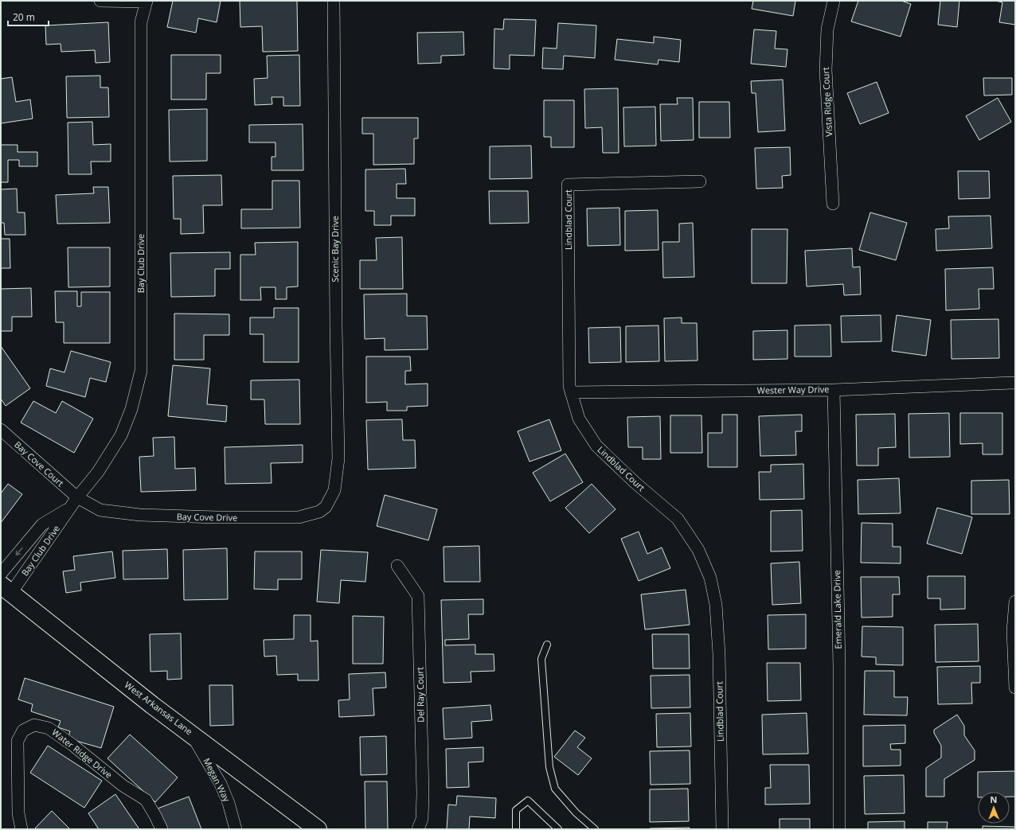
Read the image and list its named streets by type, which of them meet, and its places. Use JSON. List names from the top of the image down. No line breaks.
{"streets":{"street":["Vista Ridge Court","Lindblad Court","Scenic Bay Drive","Bay Club Drive","Wester Way Drive","Bay Cove Court","Bay Cove Drive","Emerald Lake Drive","Del Ray Court","West Arkansas Lane","Water Ridge Drive","Megan Way"]},"crossings":[["Lindblad Court","Wester Way Drive"],["Scenic Bay Drive","Bay Cove Drive"],["Bay Club Drive","Bay Cove Court"],["Bay Club Drive","Bay Cove Drive"],["Bay Club Drive","West Arkansas Lane"],["Wester Way Drive","Emerald Lake Drive"],["Bay Cove Court","Bay Cove Drive"],["West Arkansas Lane","Megan Way"]],"scale_bar":"20 m","north":"top"}
